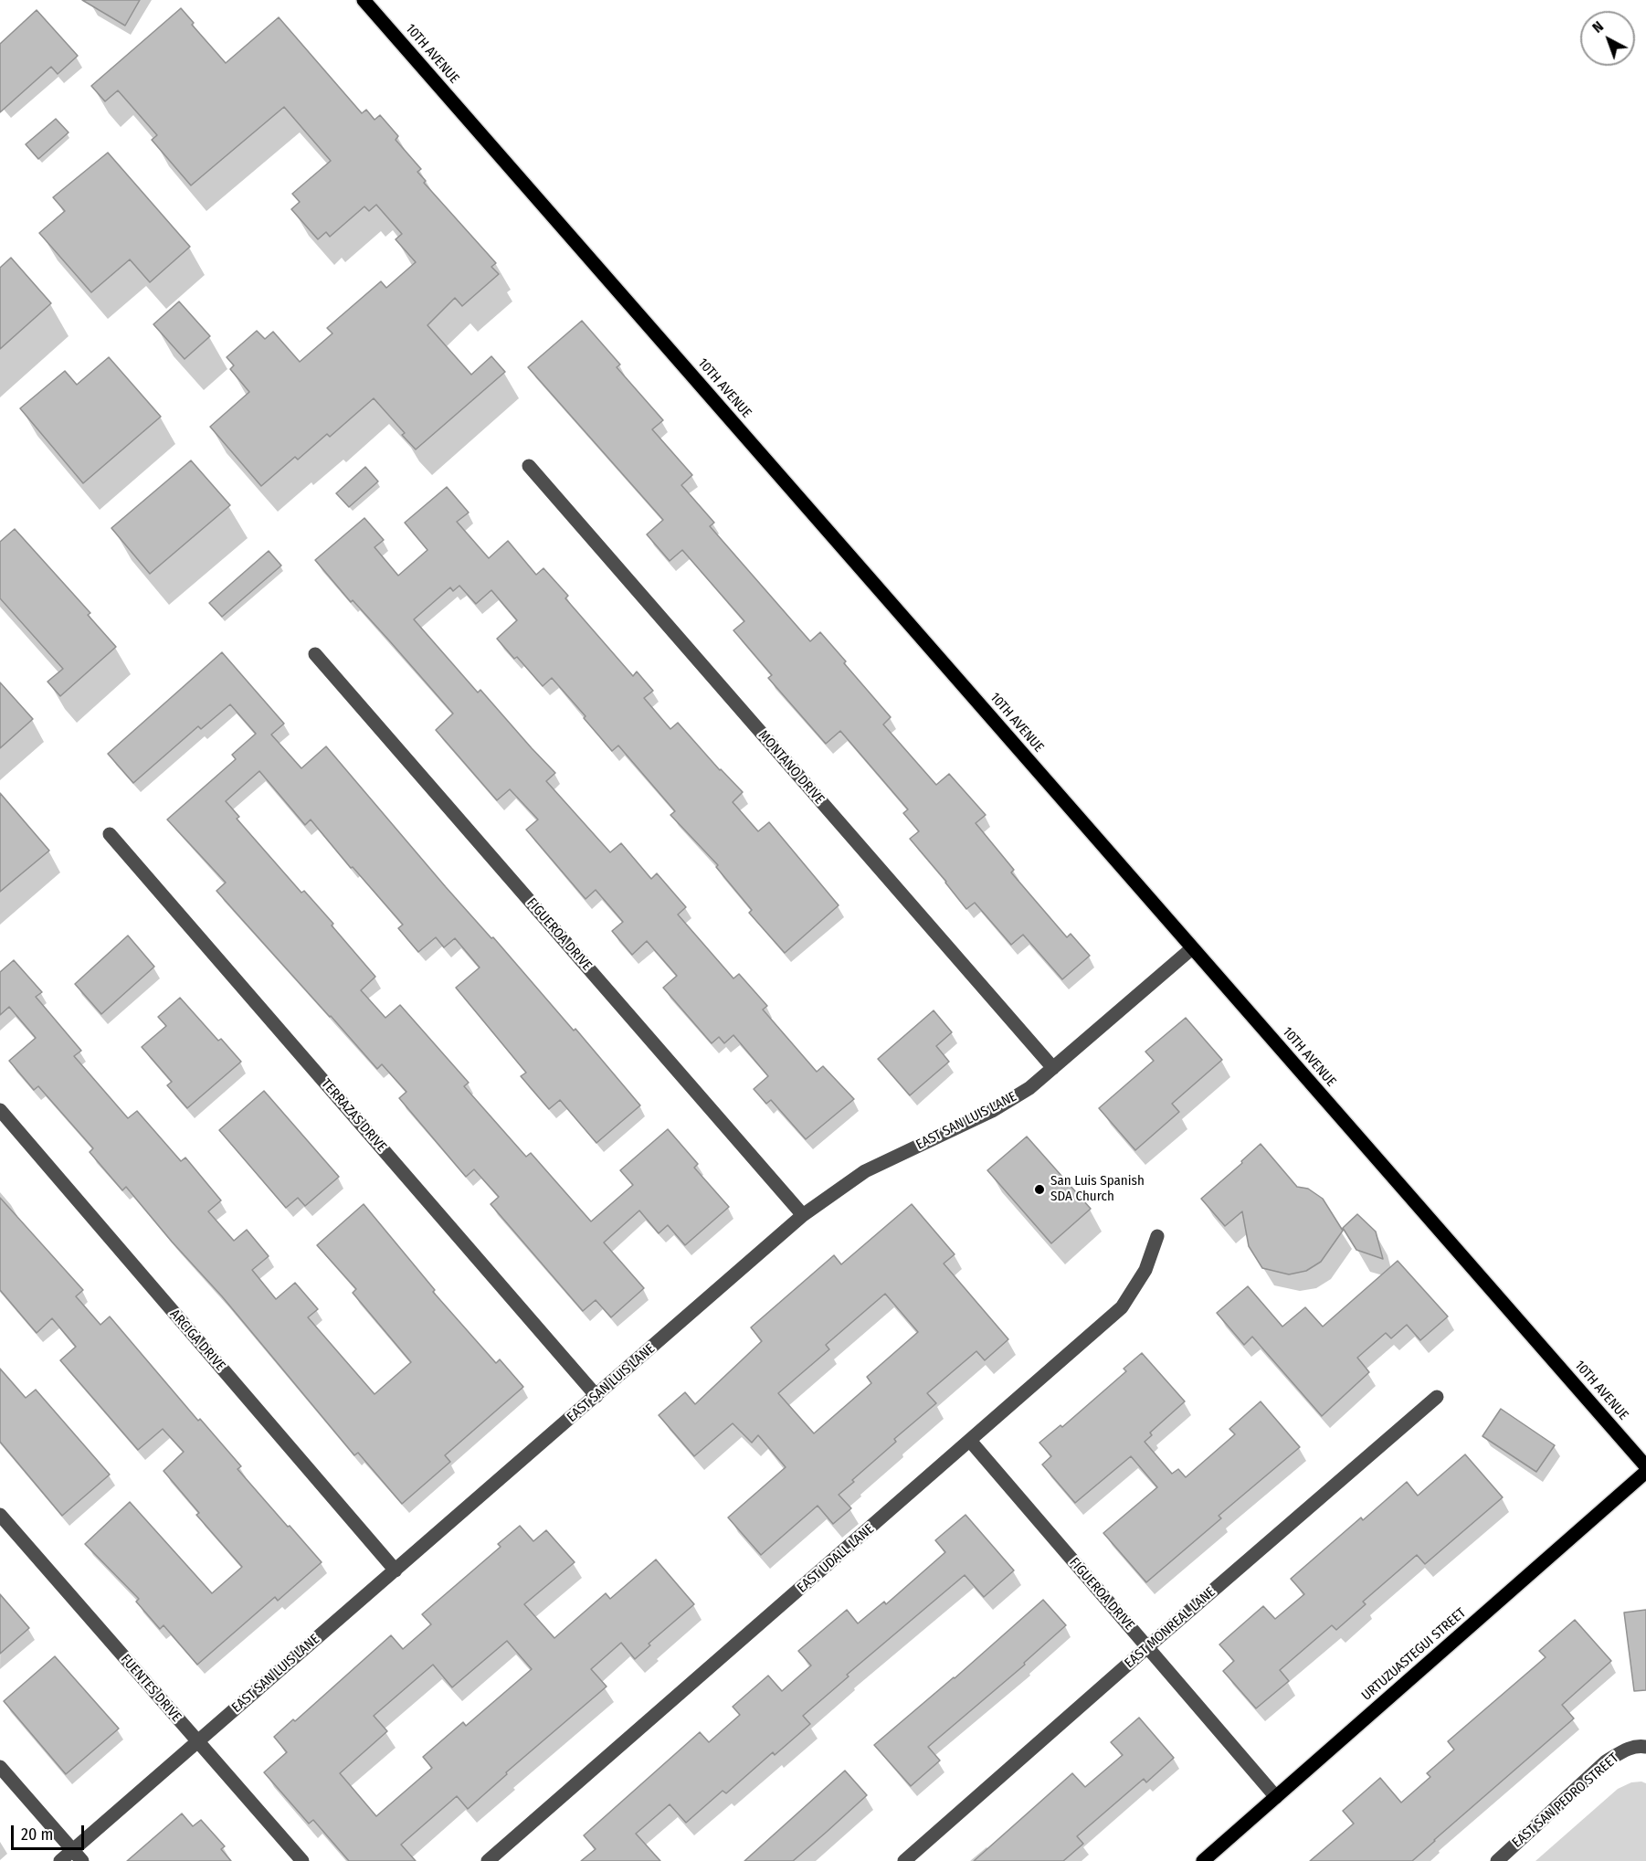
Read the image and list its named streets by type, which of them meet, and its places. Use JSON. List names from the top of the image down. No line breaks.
{"streets":{"main road":["10TH AVENUE","URTUZUASTEGUI STREET"],"street":["MONTANO DRIVE","FIGUEROA DRIVE","TERRAZAS DRIVE","EAST SAN LUIS LANE","ARCIGA DRIVE","EAST UDALL LANE","EAST MONREAL LANE","FUENTES DRIVE","EAST SAN PEDRO STREET"]},"crossings":[["10TH AVENUE","EAST SAN LUIS LANE"],["MONTANO DRIVE","EAST SAN LUIS LANE"],["FIGUEROA DRIVE","EAST SAN LUIS LANE"],["FIGUEROA DRIVE","EAST UDALL LANE"],["FIGUEROA DRIVE","EAST MONREAL LANE"],["FIGUEROA DRIVE","URTUZUASTEGUI STREET"],["TERRAZAS DRIVE","EAST SAN LUIS LANE"],["EAST SAN LUIS LANE","ARCIGA DRIVE"],["EAST SAN LUIS LANE","FUENTES DRIVE"]],"places":["San Luis Spanish SDA Church"],"scale_bar":"20 m","north":"top left"}
